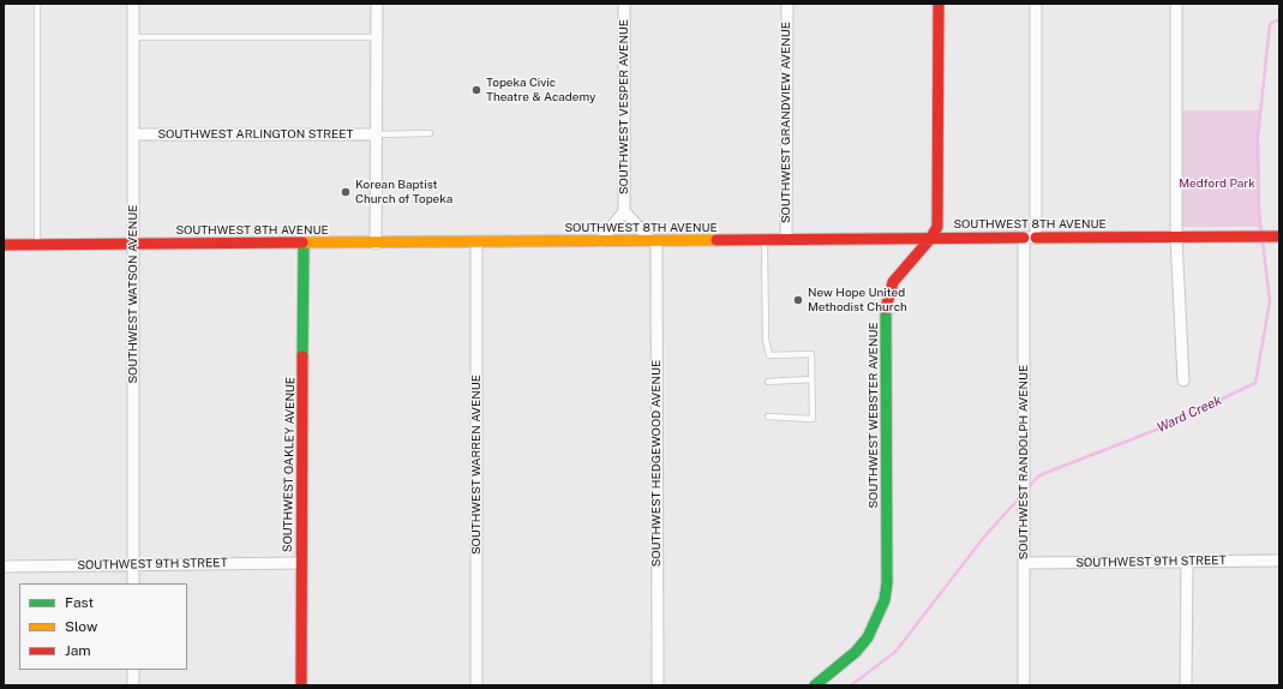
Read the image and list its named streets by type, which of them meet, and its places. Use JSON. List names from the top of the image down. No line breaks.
{"streets":{"street":["SOUTHWEST VESPER AVENUE","SOUTHWEST GRANDVIEW AVENUE","SOUTHWEST ARLINGTON STREET","SOUTHWEST 8TH AVENUE","SOUTHWEST WATSON AVENUE","SOUTHWEST WEBSTER AVENUE","SOUTHWEST RANDOLPH AVENUE","SOUTHWEST HEDGEWOOD AVENUE","SOUTHWEST OAKLEY AVENUE","SOUTHWEST WARREN AVENUE","SOUTHWEST 9TH STREET"]},"crossings":[["SOUTHWEST VESPER AVENUE","SOUTHWEST 8TH AVENUE"],["SOUTHWEST VESPER AVENUE","SOUTHWEST HEDGEWOOD AVENUE"],["SOUTHWEST GRANDVIEW AVENUE","SOUTHWEST 8TH AVENUE"],["SOUTHWEST ARLINGTON STREET","SOUTHWEST WATSON AVENUE"],["SOUTHWEST 8TH AVENUE","SOUTHWEST WATSON AVENUE"],["SOUTHWEST 8TH AVENUE","SOUTHWEST WEBSTER AVENUE"],["SOUTHWEST 8TH AVENUE","SOUTHWEST RANDOLPH AVENUE"],["SOUTHWEST 8TH AVENUE","SOUTHWEST HEDGEWOOD AVENUE"],["SOUTHWEST 8TH AVENUE","SOUTHWEST OAKLEY AVENUE"],["SOUTHWEST 8TH AVENUE","SOUTHWEST WARREN AVENUE"],["SOUTHWEST WATSON AVENUE","SOUTHWEST 9TH STREET"],["SOUTHWEST RANDOLPH AVENUE","SOUTHWEST 9TH STREET"],["SOUTHWEST OAKLEY AVENUE","SOUTHWEST 9TH STREET"]],"water":["Ward Creek"],"parks":["Medford Park"],"places":["Topeka Civic Theatre & Academy","Korean Baptist Church of Topeka","New Hope United Methodist Church"],"legend":["Fast","Slow","Jam"]}
